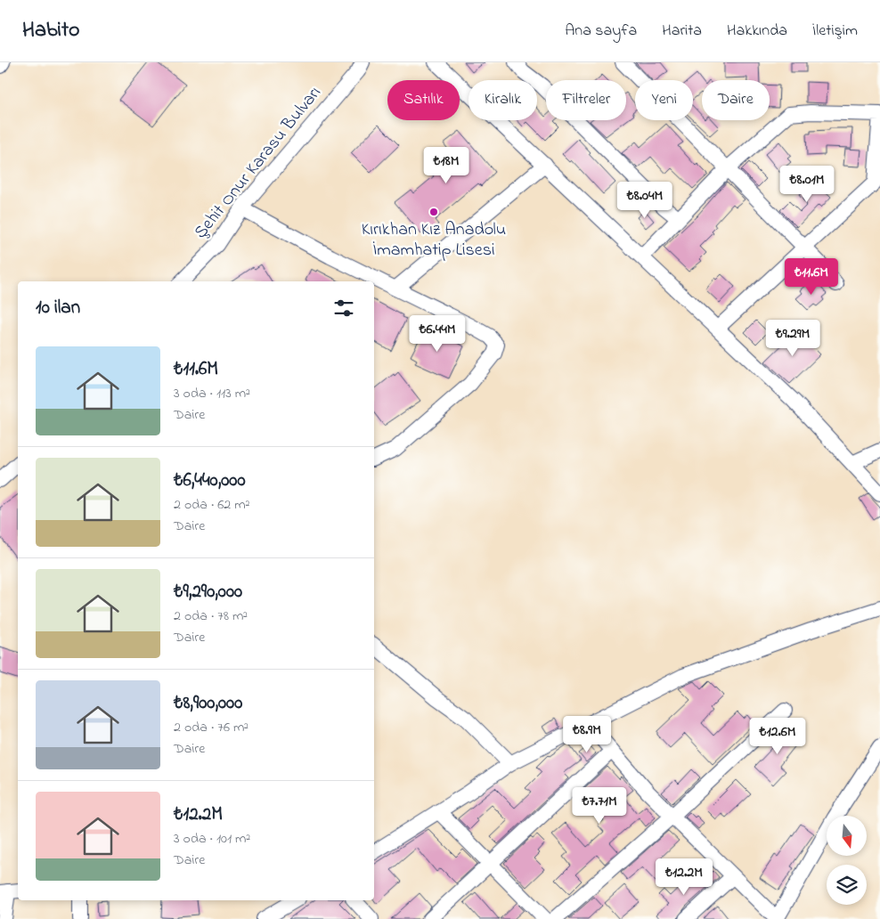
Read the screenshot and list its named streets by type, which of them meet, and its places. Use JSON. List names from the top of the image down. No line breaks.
{"streets":{"street":["Şehit Onur Karasu Bulvarı"]},"places":["Kırıkhan Kız Anadolu İmamhatip Lisesi"],"north":"bottom","page":{"header":"Habito","nav":["Ana sayfa","Harita","Hakkında","İletişim"],"chip":["Satılık","Kiralık","Filtreler","Yeni","Daire"],"price":["₺18M","₺8.01M","₺8.04M","₺11.6M","₺6.44M","₺9.29M","₺8.9M","₺12.6M","₺7.71M","₺12.2M"],"heading":"10 ilan","list":[{"name":"₺11.6M","note":"3 oda · 113 m² · Daire"},{"name":"₺6,440,000","note":"2 oda · 62 m² · Daire"},{"name":"₺9,290,000","note":"2 oda · 78 m² · Daire"},{"name":"₺8,900,000","note":"2 oda · 76 m² · Daire"},{"name":"₺12.2M","note":"3 oda · 101 m² · Daire"}]}}
